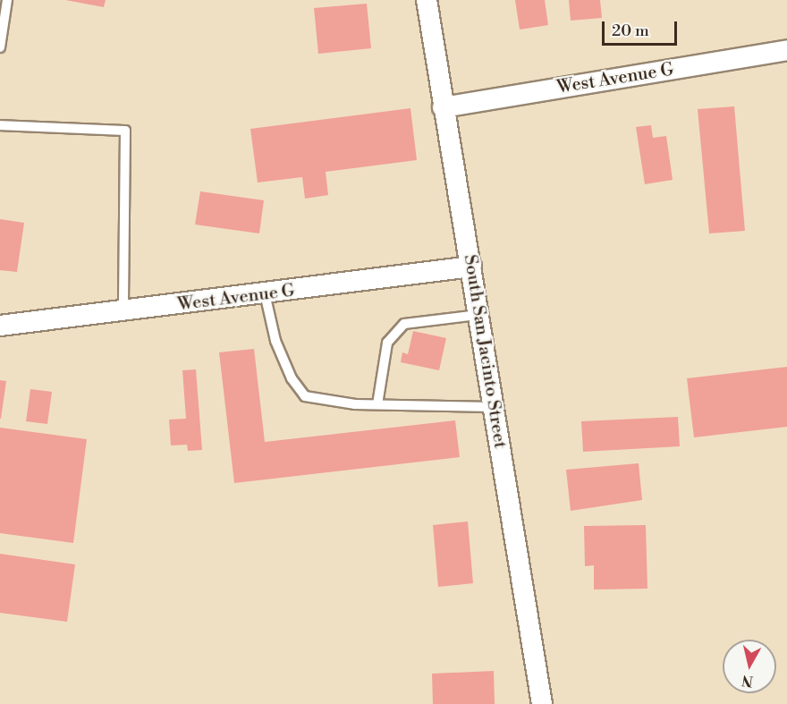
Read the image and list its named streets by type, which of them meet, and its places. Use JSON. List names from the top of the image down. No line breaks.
{"streets":{"street":["West Avenue G","South San Jacinto Street"]},"crossings":[["West Avenue G","South San Jacinto Street"]],"scale_bar":"20 m","north":"bottom"}
